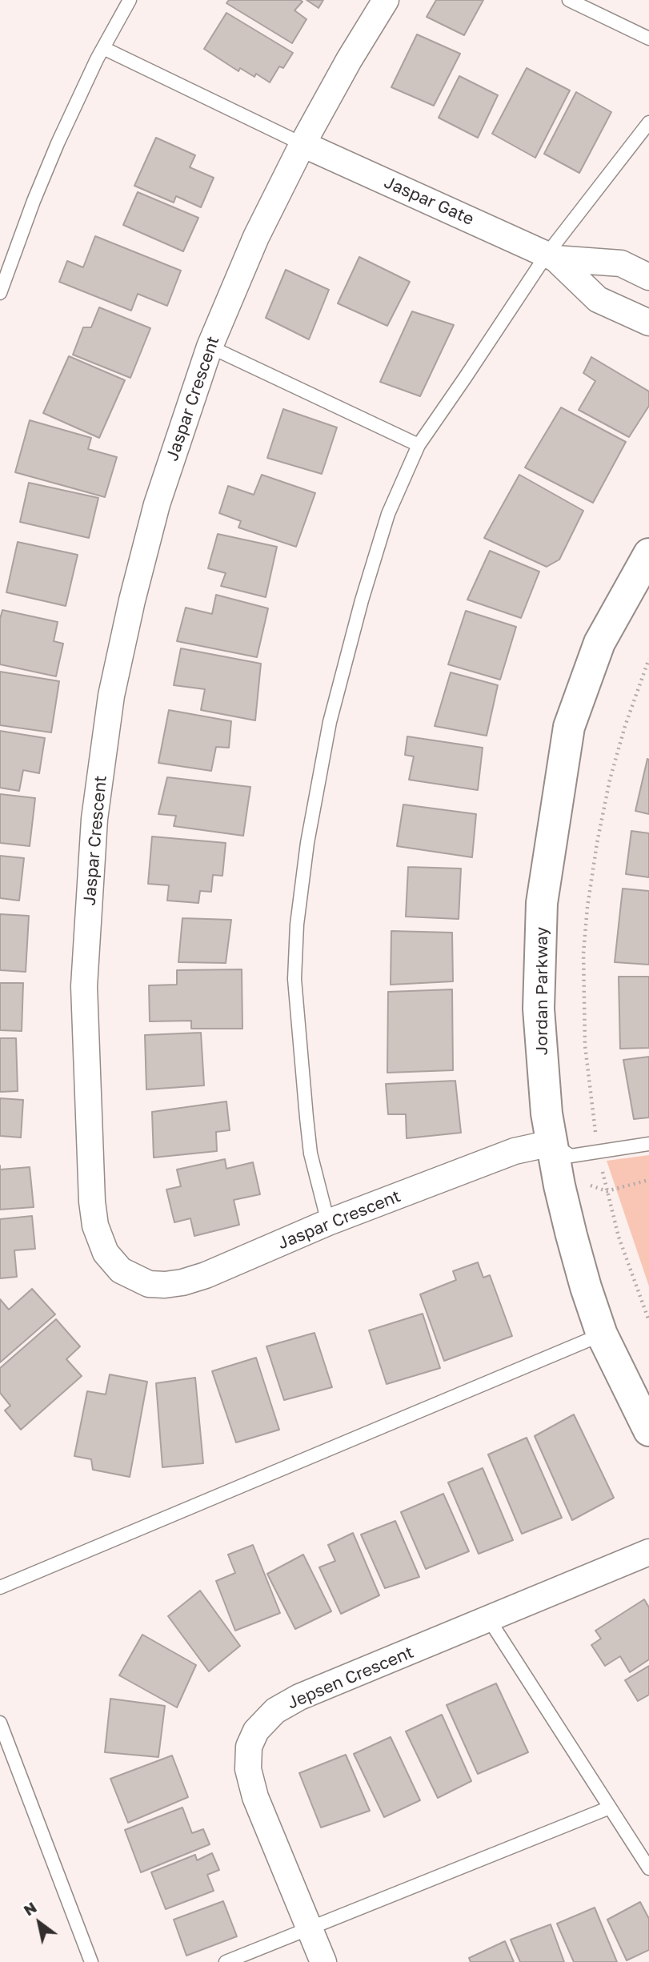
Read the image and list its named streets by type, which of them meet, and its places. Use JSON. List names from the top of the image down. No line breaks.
{"streets":{"street":["Jaspar Gate","Jaspar Crescent","Jordan Parkway","Jepsen Crescent"]},"crossings":[["Jaspar Gate","Jaspar Crescent"],["Jaspar Crescent","Jordan Parkway"]],"north":"top left"}
